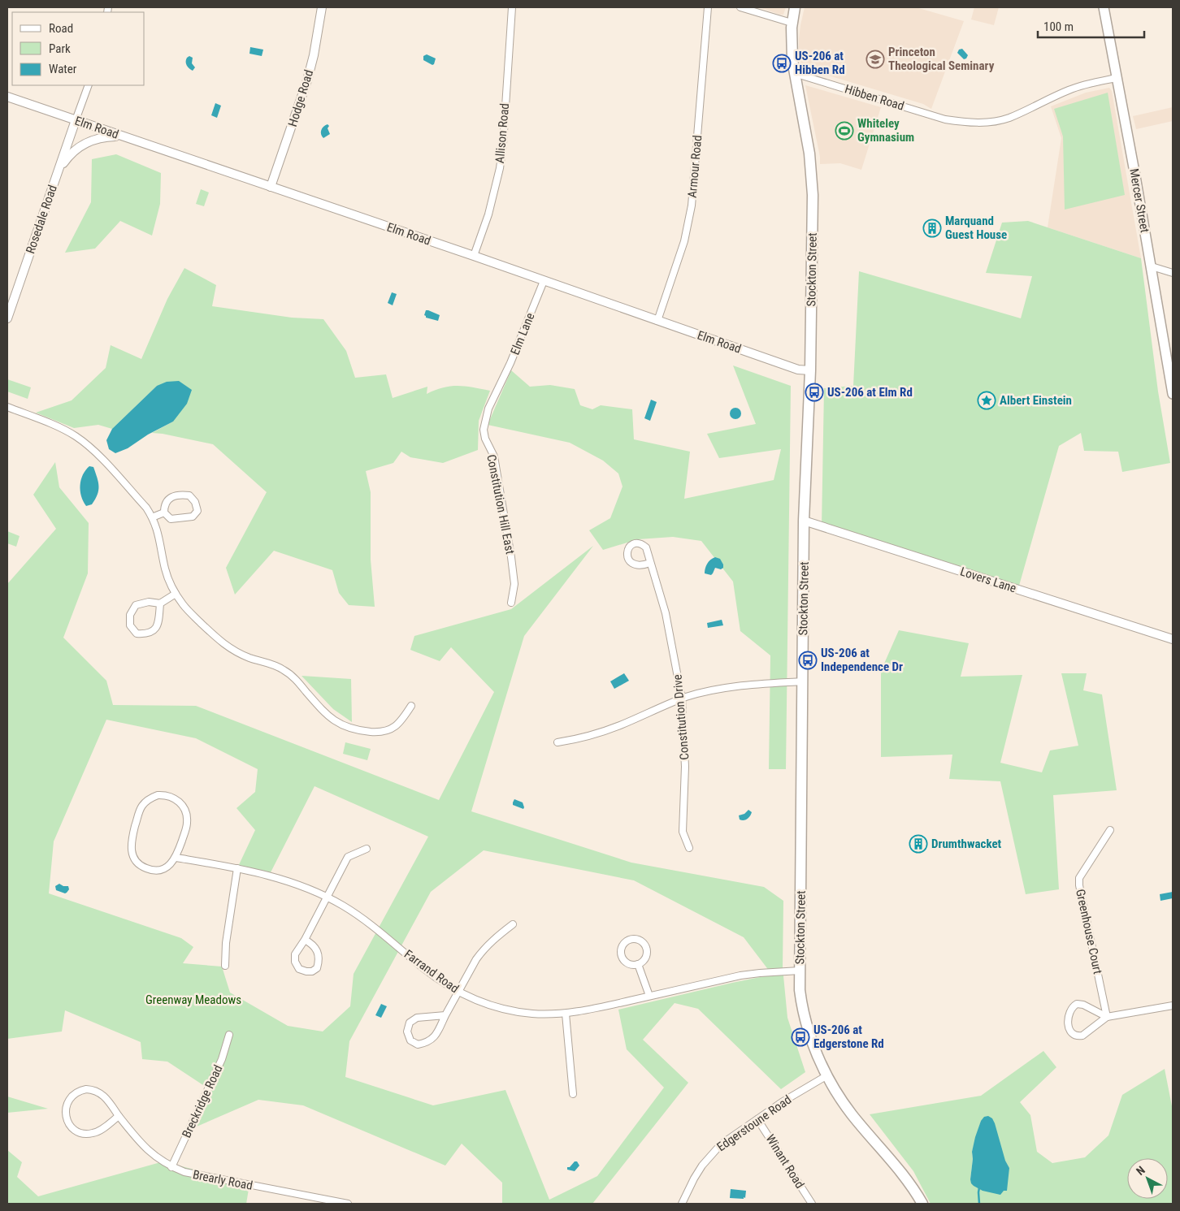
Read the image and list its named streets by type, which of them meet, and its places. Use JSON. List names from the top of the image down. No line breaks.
{"streets":{"highway":["Stockton Street"],"main road":["Mercer Street"],"street":["Hibben Road","Hodge Road","Elm Road","Allison Road","Armour Road","Rosedale Road","Elm Lane","Constitution Hill East","Lovers Lane","Constitution Drive","Greenhouse Court","Farrand Road","Breckridge Road","Edgerstoune Road","Winant Road","Brearly Road"]},"crossings":[["Hibben Road","Mercer Street"],["Hibben Road","Stockton Street"],["Hodge Road","Elm Road"],["Elm Road","Allison Road"],["Elm Road","Armour Road"],["Elm Road","Rosedale Road"],["Elm Road","Stockton Street"],["Elm Road","Elm Lane"],["Stockton Street","Lovers Lane"],["Stockton Street","Farrand Road"],["Stockton Street","Edgerstoune Road"],["Elm Lane","Constitution Hill East"],["Breckridge Road","Brearly Road"],["Edgerstoune Road","Winant Road"]],"parks":["Greenway Meadows"],"places":{"school or university":["Princeton Theological Seminary"],"bus stop":["US-206 at Hibben Rd","US-206 at Elm Rd","US-206 at Independence Dr","US-206 at Edgerstone Rd"],"sports":["Whiteley Gymnasium"],"building":["Marquand Guest House","Drumthwacket"],"place":["Albert Einstein"]},"legend":["Road","Park","Water"],"scale_bar":"100 m","north":"top left"}
